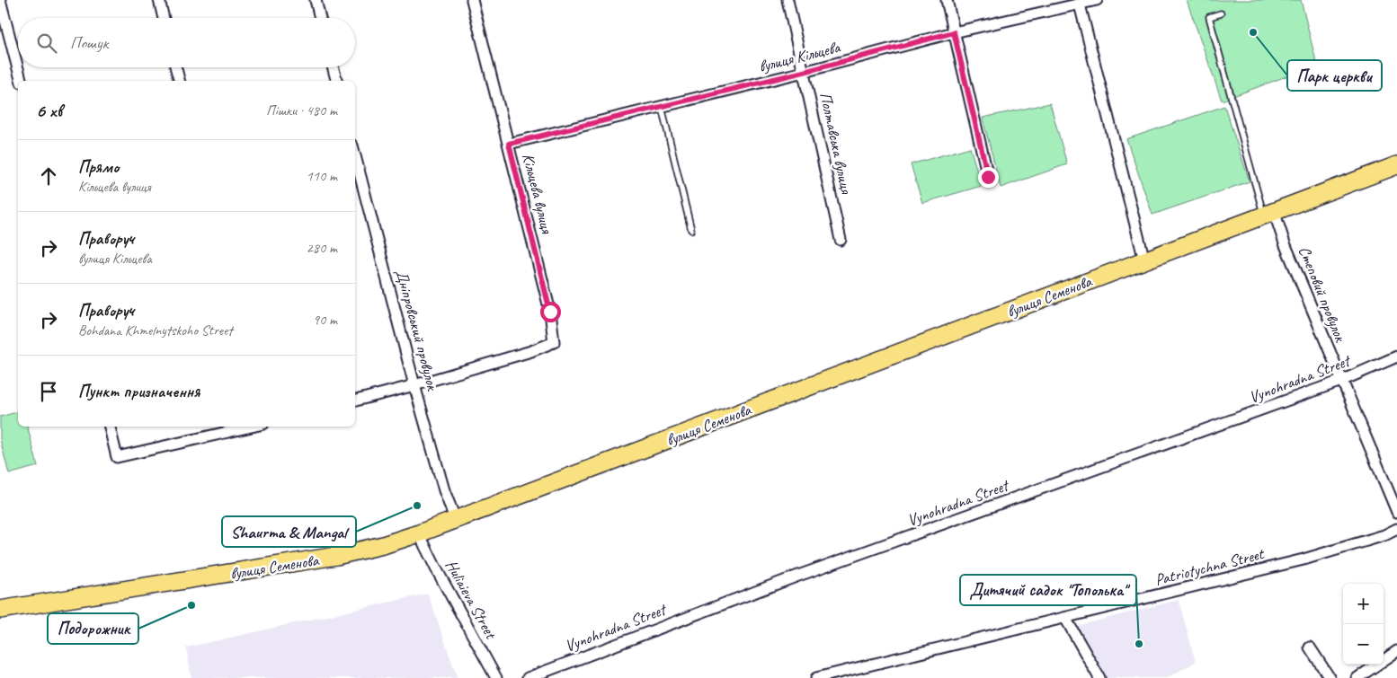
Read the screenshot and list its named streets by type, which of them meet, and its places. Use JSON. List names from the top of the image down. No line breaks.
{"streets":{"highway":["вулиця Семенова"],"street":["вулиця Кільцева","Полтавська вулиця","Кільцева вулиця","Степовий провулок","Дніпровський провулок","Vynohradna Street","Patriotychna Street","Huliaieva Street"]},"crossings":[["вулиця Кільцева","Полтавська вулиця"],["вулиця Кільцева","Кільцева вулиця"],["Кільцева вулиця","Дніпровський провулок"],["Степовий провулок","вулиця Семенова"],["Степовий провулок","Vynohradna Street"],["вулиця Семенова","Дніпровський провулок"],["вулиця Семенова","Huliaieva Street"]],"places":["Парк церкви","Shaurma & Mangal","Подорожник","Дитячий садок \"Тополька\""],"page":{"search":"Пошук","heading":["6 хв","Пішки · 480 m"],"list":[["Прямо","Кільцева вулиця","110 m"],["Праворуч","вулиця Кільцева","280 m"],["Праворуч","Bohdana Khmelnytskoho Street","90 m"],"Пункт призначення"],"map_buttons":["+","−"]}}
